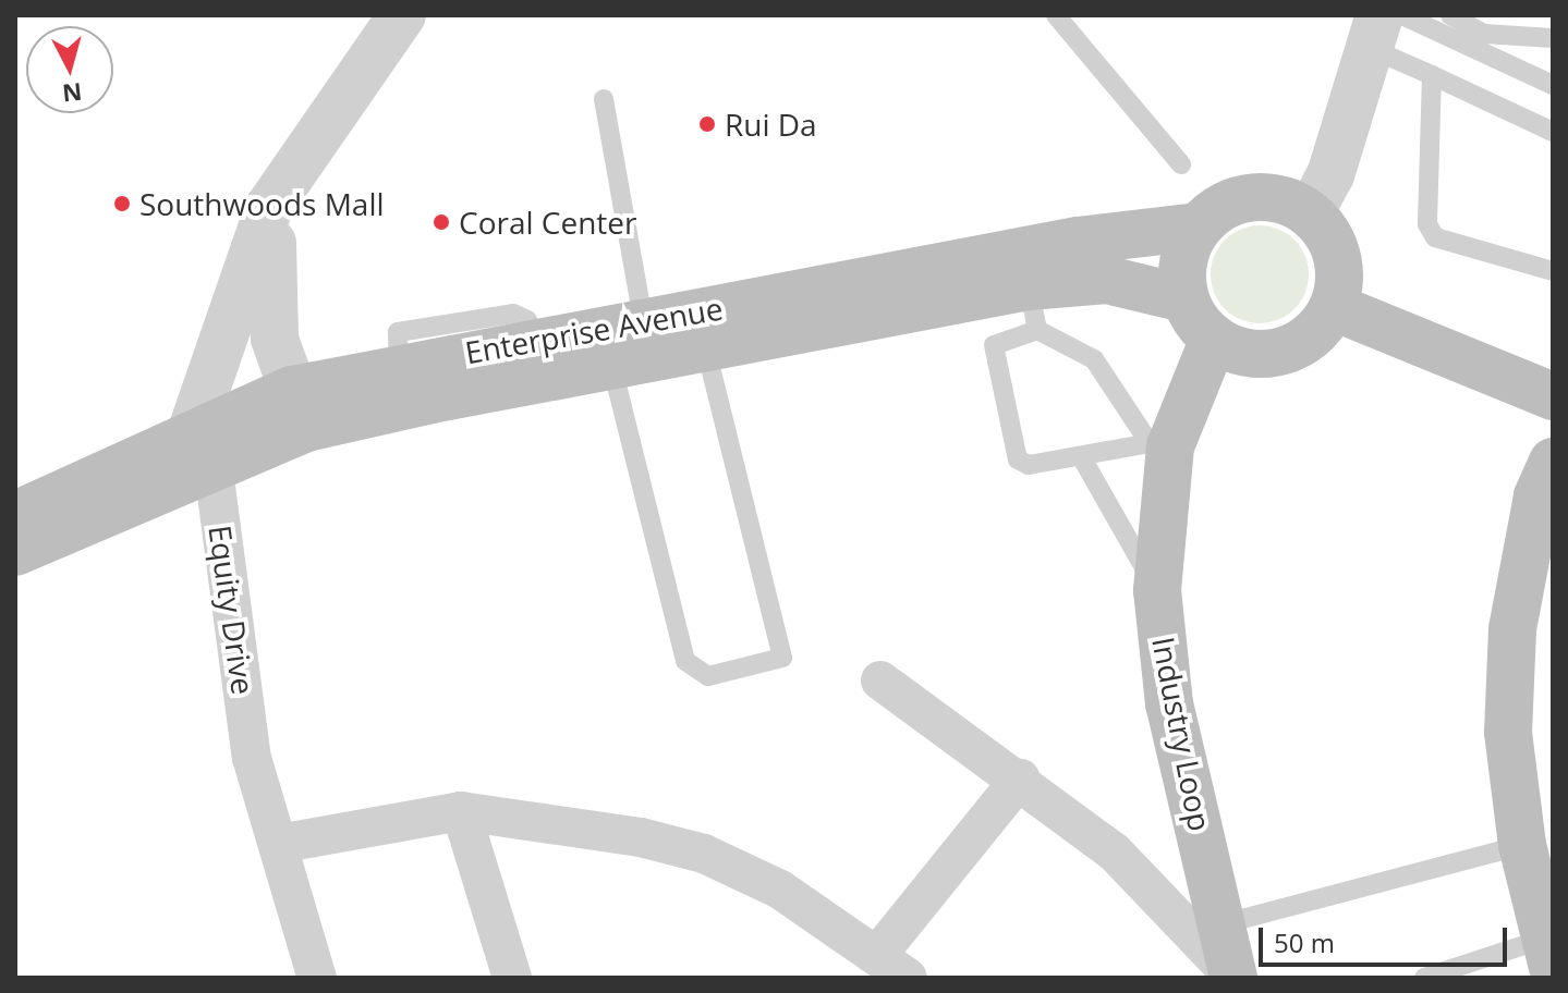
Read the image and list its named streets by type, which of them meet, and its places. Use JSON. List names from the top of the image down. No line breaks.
{"streets":{"main road":["Enterprise Avenue","Industry Loop"],"street":["Equity Drive"]},"crossings":[["Enterprise Avenue","Equity Drive"],["Enterprise Avenue","Industry Loop"]],"places":["Rui Da","Southwoods Mall","Coral Center"],"scale_bar":"50 m","north":"bottom"}
